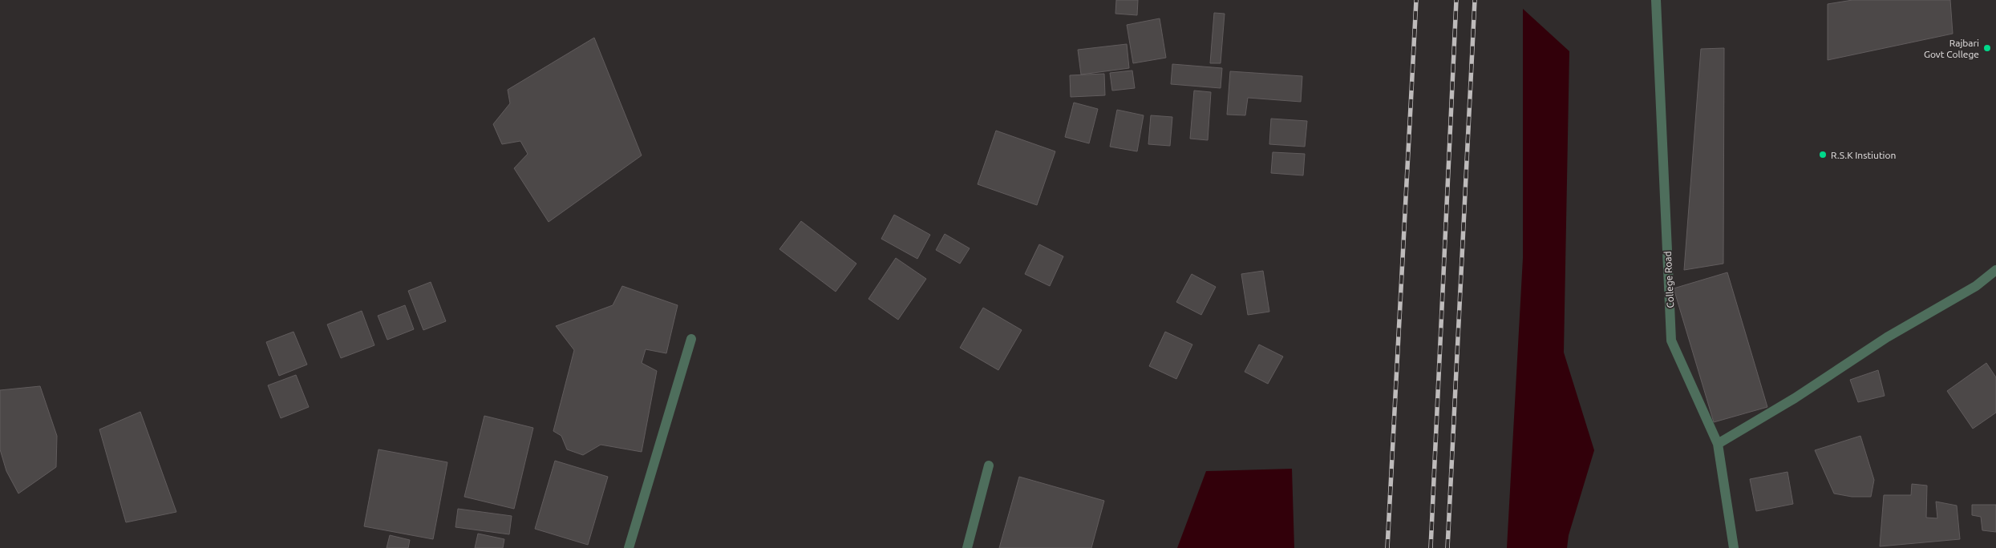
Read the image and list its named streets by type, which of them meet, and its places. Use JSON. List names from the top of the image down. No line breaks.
{"streets":{"street":["College Road"]},"places":["Rajbari Govt College","R.S.K Instiution"]}
